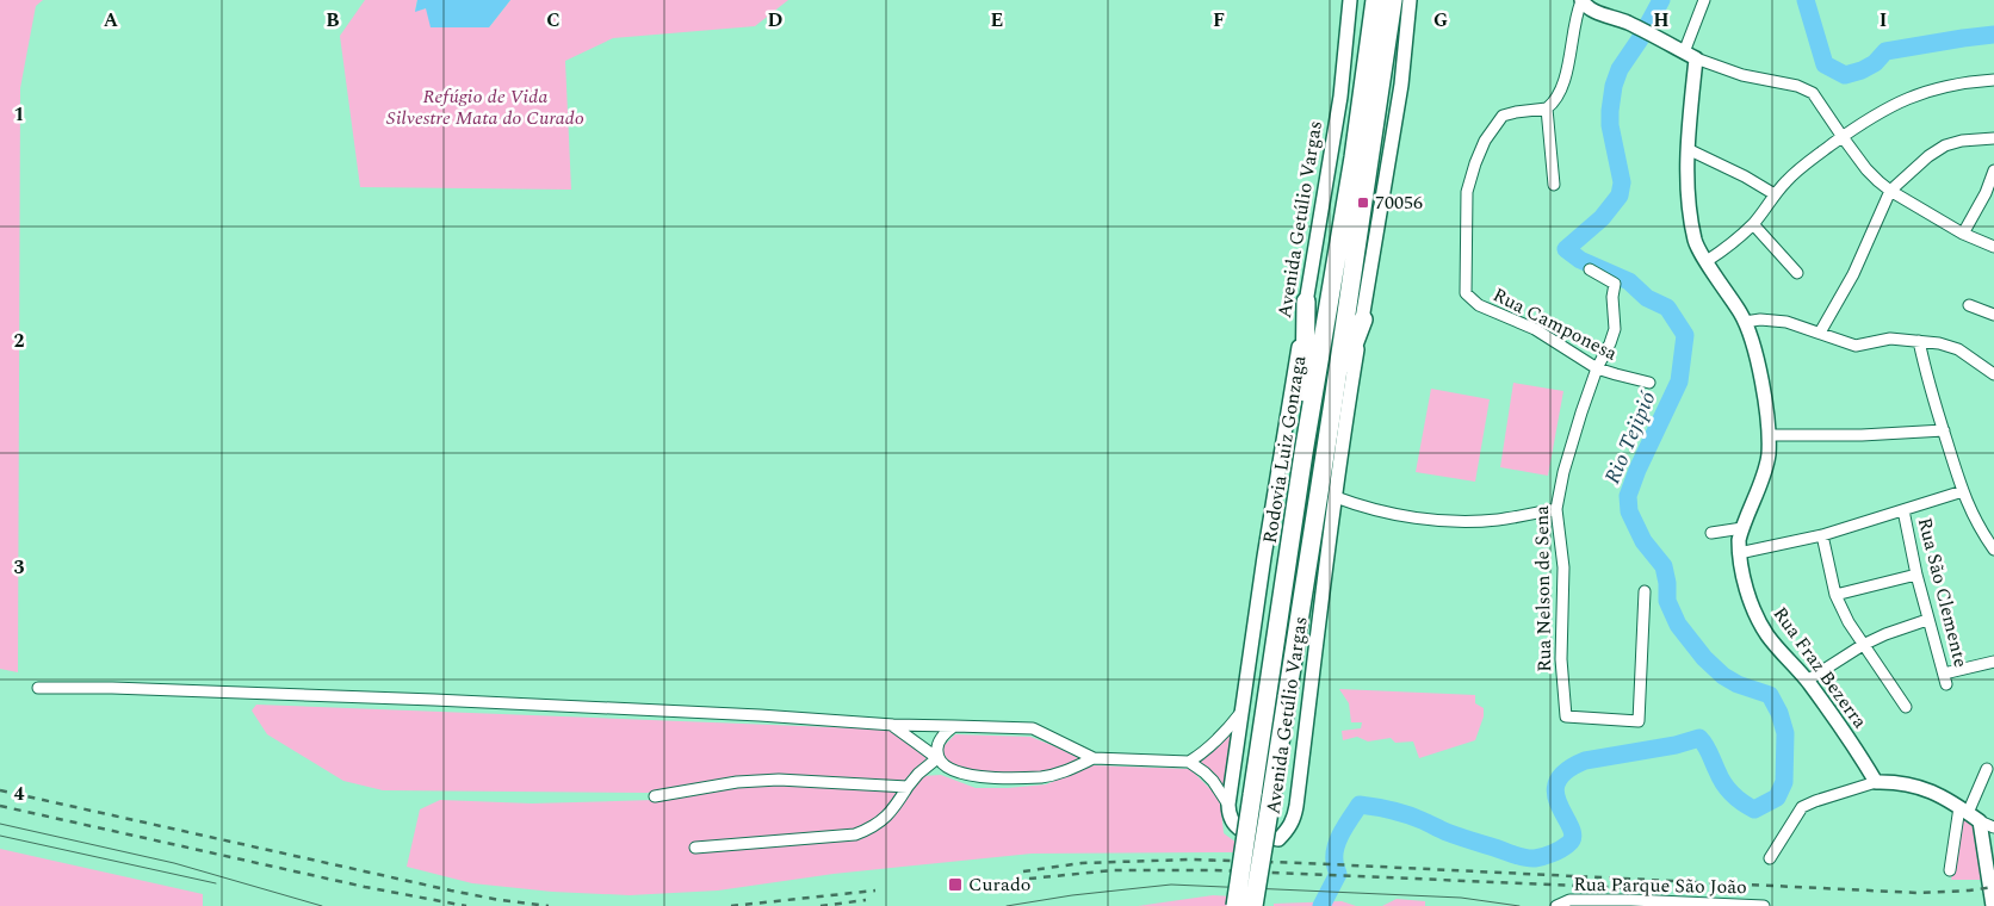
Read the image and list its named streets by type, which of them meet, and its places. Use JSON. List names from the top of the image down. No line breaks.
{"streets":{"highway":["Rodovia Luiz Gonzaga"],"street":["Avenida Getúlio Vargas","Rua Camponesa","Rua Nelson de Sena","Rua São Clemente","Rua Fraz Bezerra","Rua Parque São João"]},"crossings":[["Rua Camponesa","Rua Nelson de Sena"]],"water":["Rio Tejipió"],"parks":["Refúgio de Vida Silvestre Mata do Curado"],"places":{"transit":["70056","Curado"]},"grid":{"columns":["A","B","C","D","E","F","G","H","I"],"rows":["1","2","3","4"]}}
